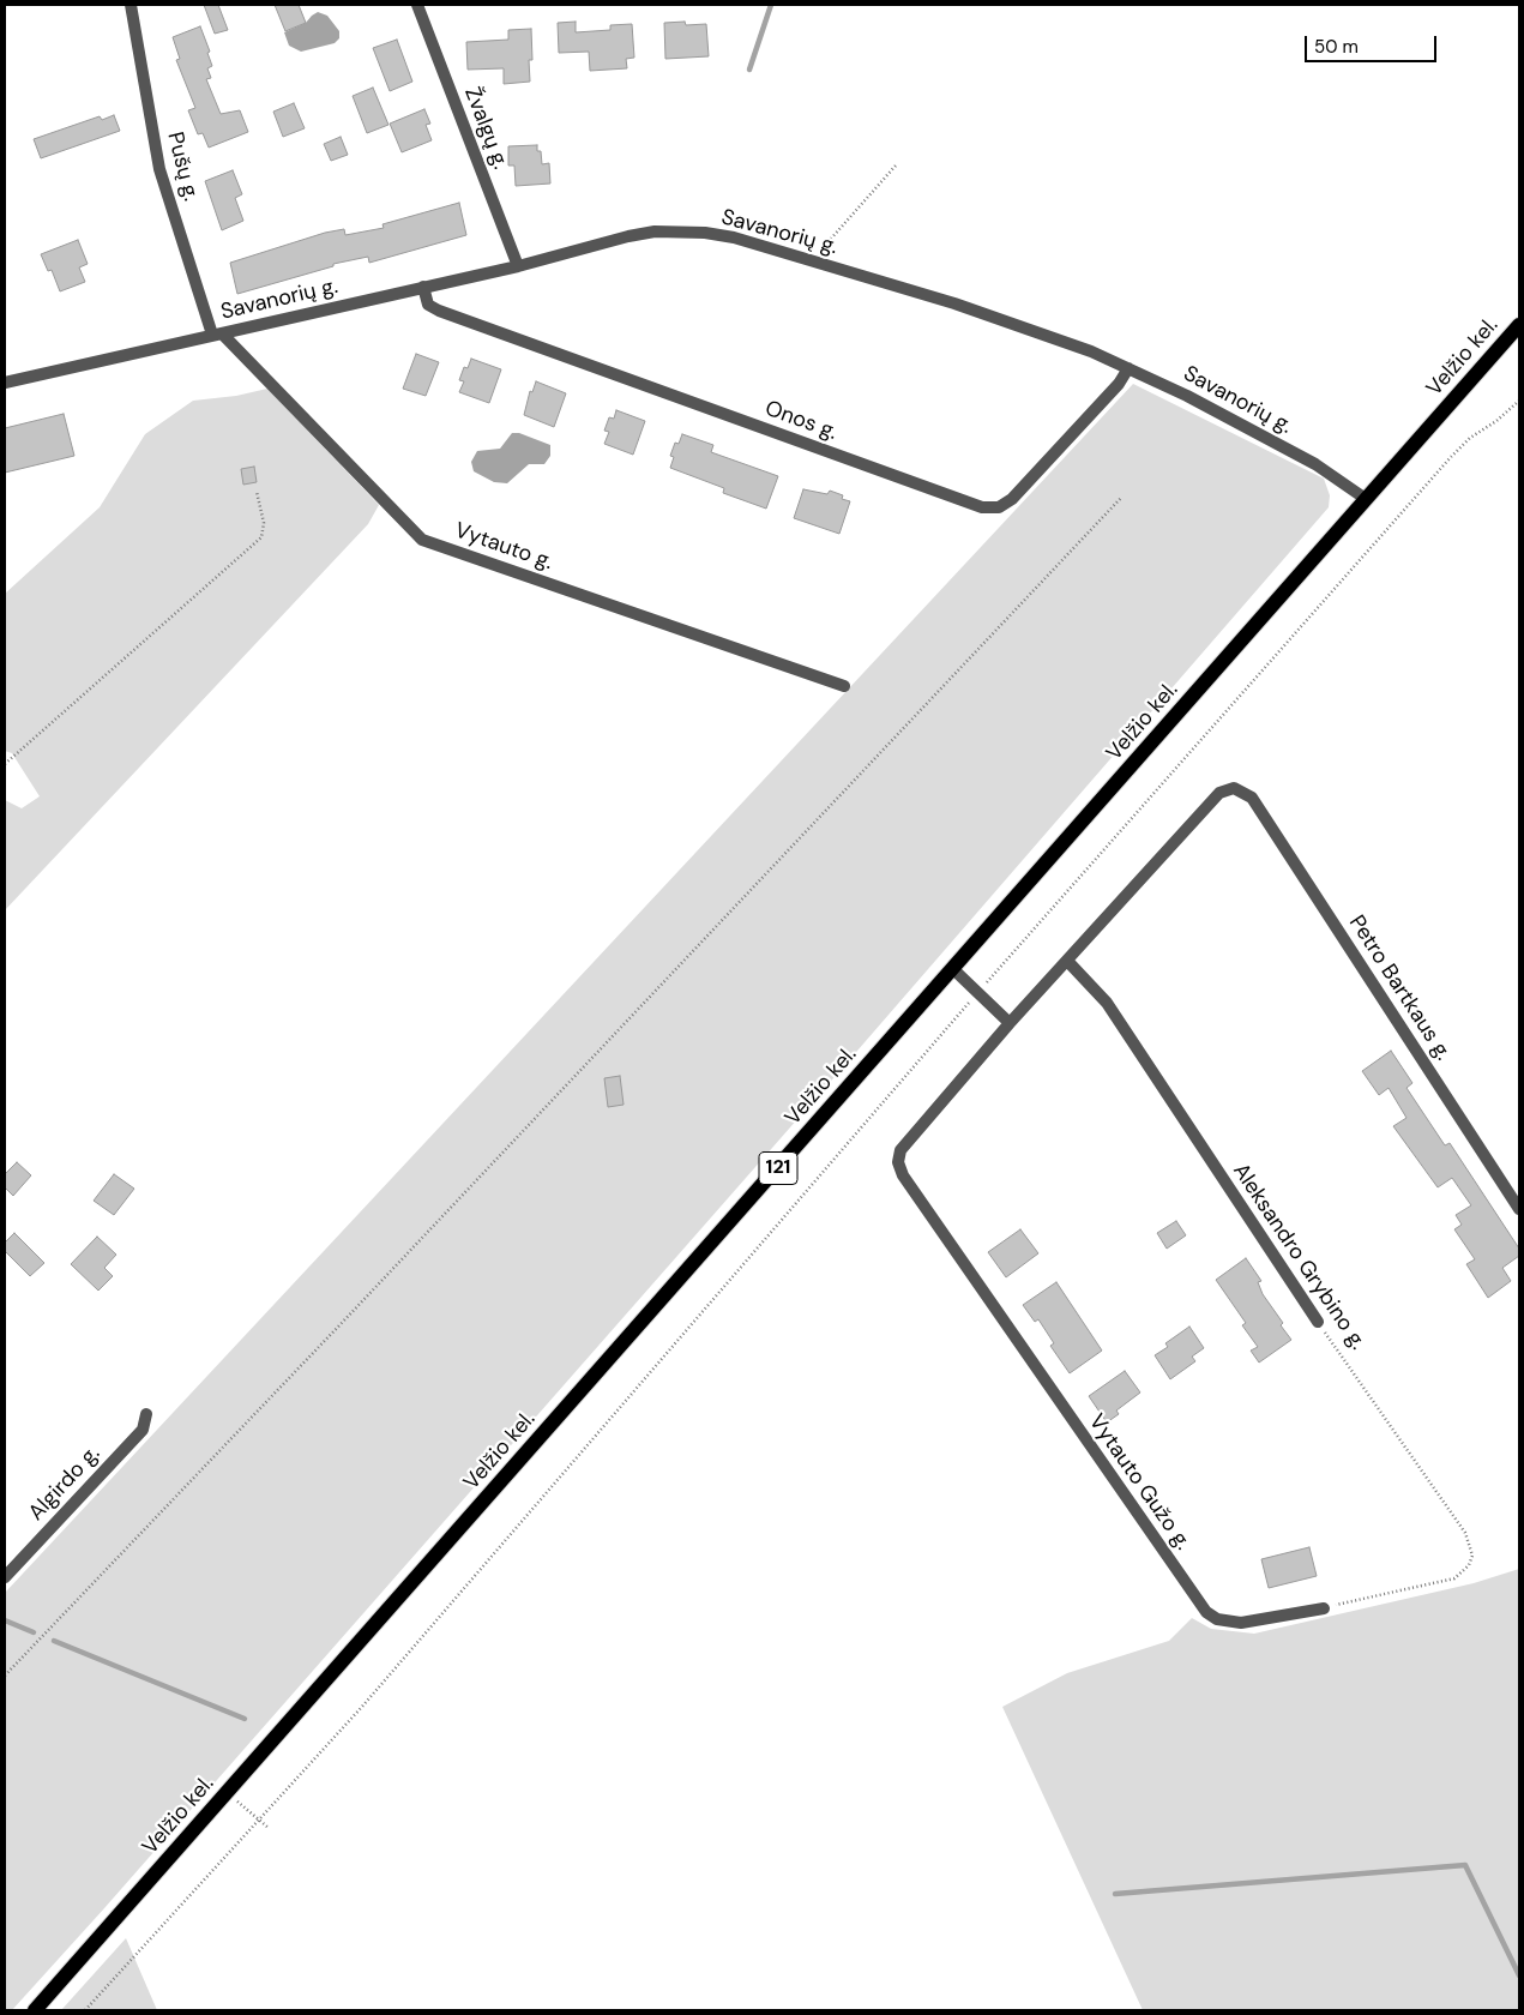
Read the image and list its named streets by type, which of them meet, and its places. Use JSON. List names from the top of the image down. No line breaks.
{"streets":{"main road":["Velžio kel.","121"],"street":["Žvalgų g.","Pušų g.","Savanorių g.","Onos g.","Vytauto g.","Petro Bartkaus g.","Aleksandro Grybino g.","Vytauto Gužo g.","Algirdo g."]},"crossings":[["Žvalgų g.","Savanorių g."],["Pušų g.","Savanorių g."],["Pušų g.","Vytauto g."],["Savanorių g.","Velžio kel."],["Savanorių g.","Onos g."],["Savanorių g.","Vytauto g."],["Petro Bartkaus g.","Aleksandro Grybino g."],["Aleksandro Grybino g.","Vytauto Gužo g."]],"scale_bar":"50 m"}
